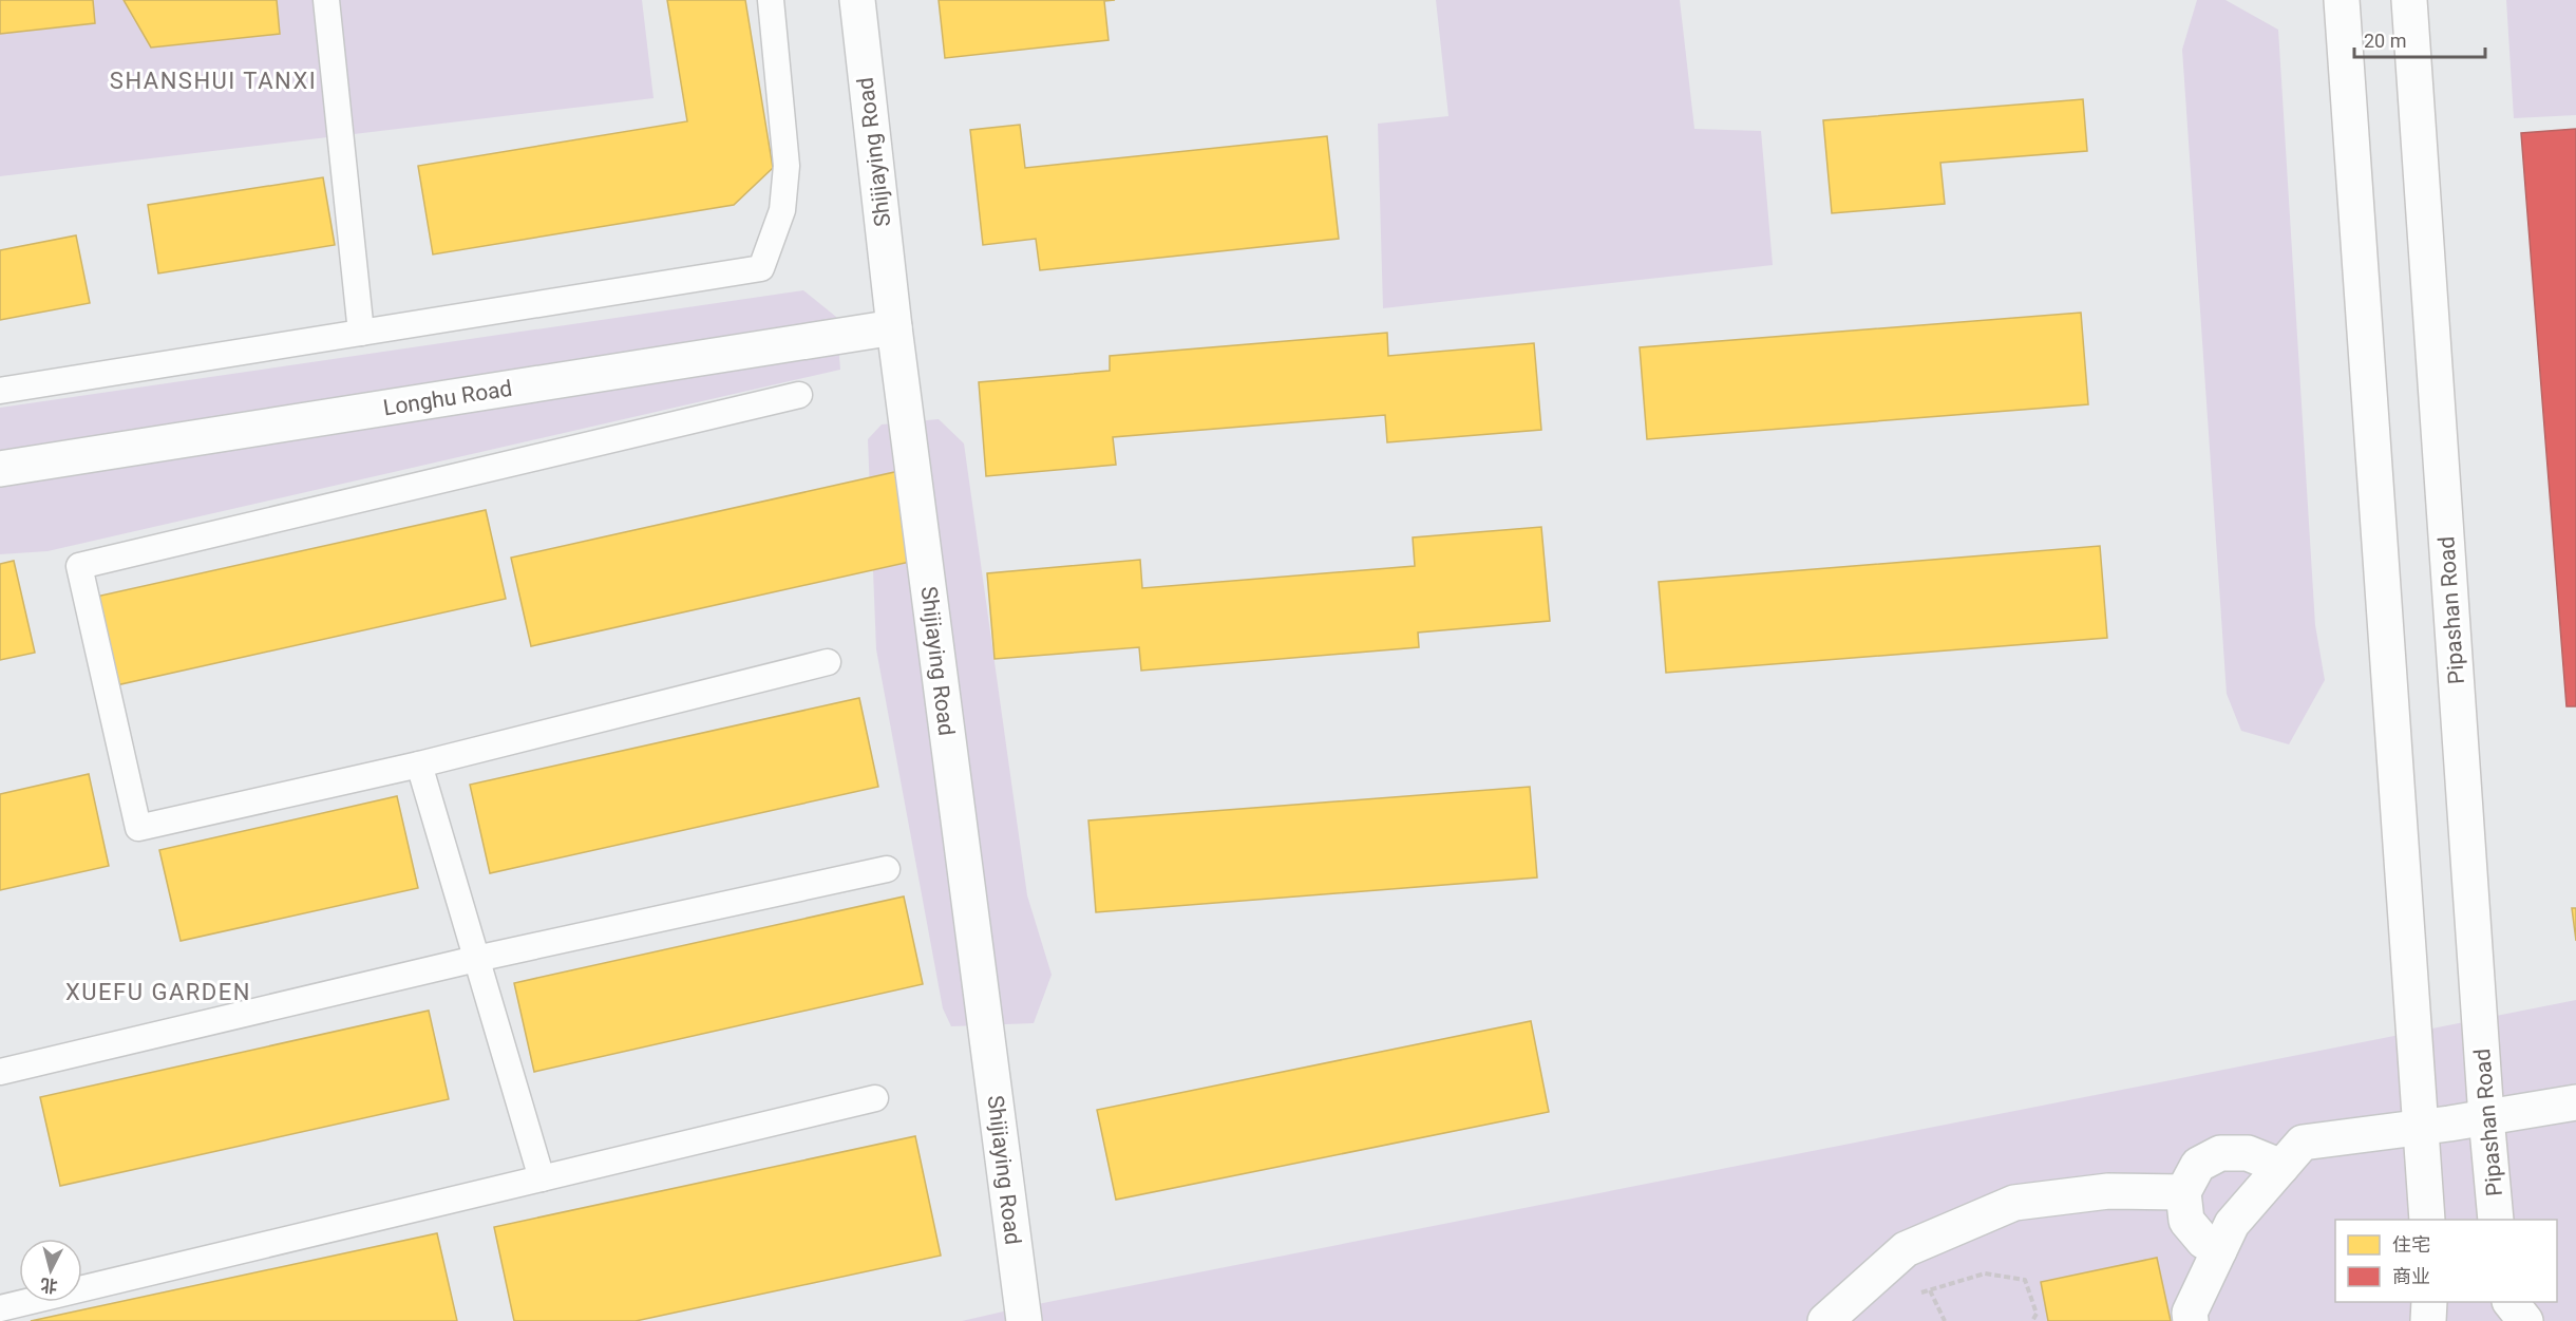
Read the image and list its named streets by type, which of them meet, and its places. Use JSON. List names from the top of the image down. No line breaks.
{"streets":{"street":["Shijiaying Road","Longhu Road","Pipashan Road"]},"crossings":[["Shijiaying Road","Longhu Road"]],"districts":["SHANSHUI TANXI","XUEFU GARDEN"],"legend":["住宅","商业"],"scale_bar":"20 m","north":"bottom"}
